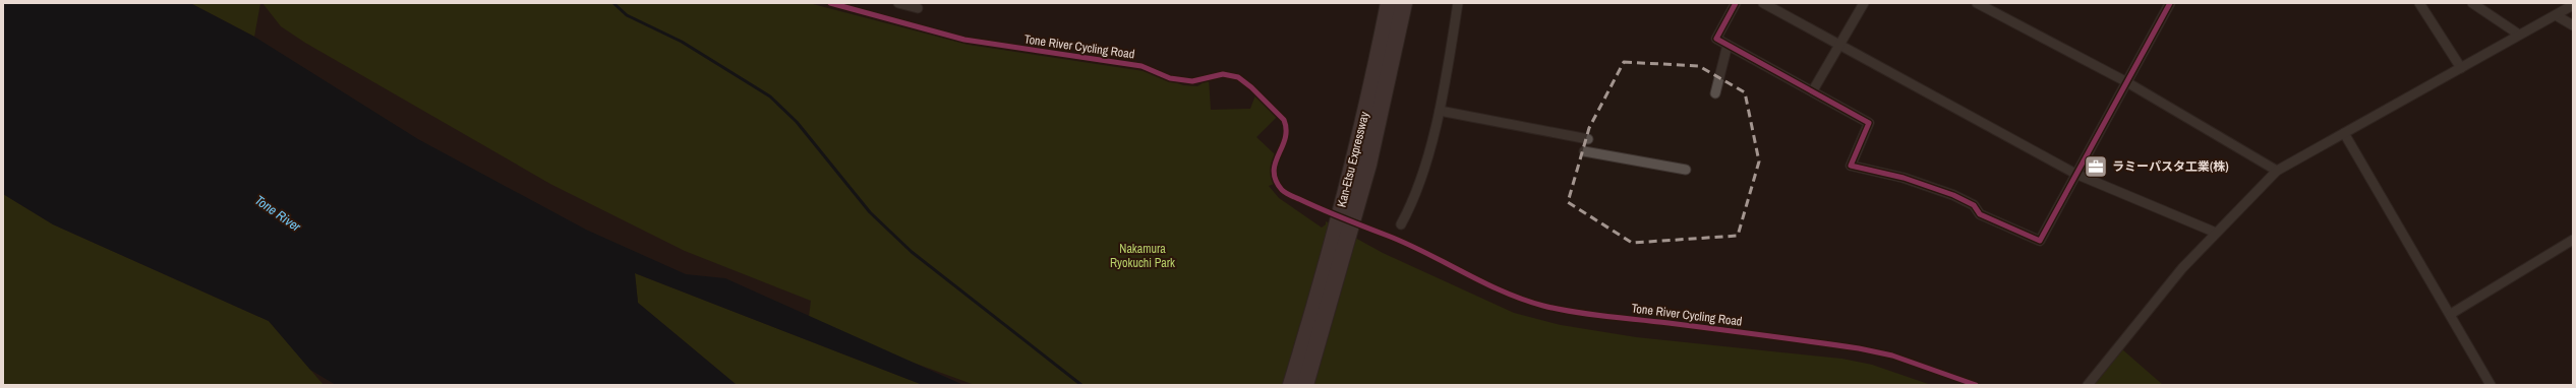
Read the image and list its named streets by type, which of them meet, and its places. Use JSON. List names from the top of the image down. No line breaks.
{"streets":{"highway":["Kan-Etsu Expressway"],"cycle path":["Tone River Cycling Road"]},"water":["Tone River"],"parks":["Nakamura Ryokuchi Park"],"places":{"office":["ラミーパスタ工業(株)"]}}
